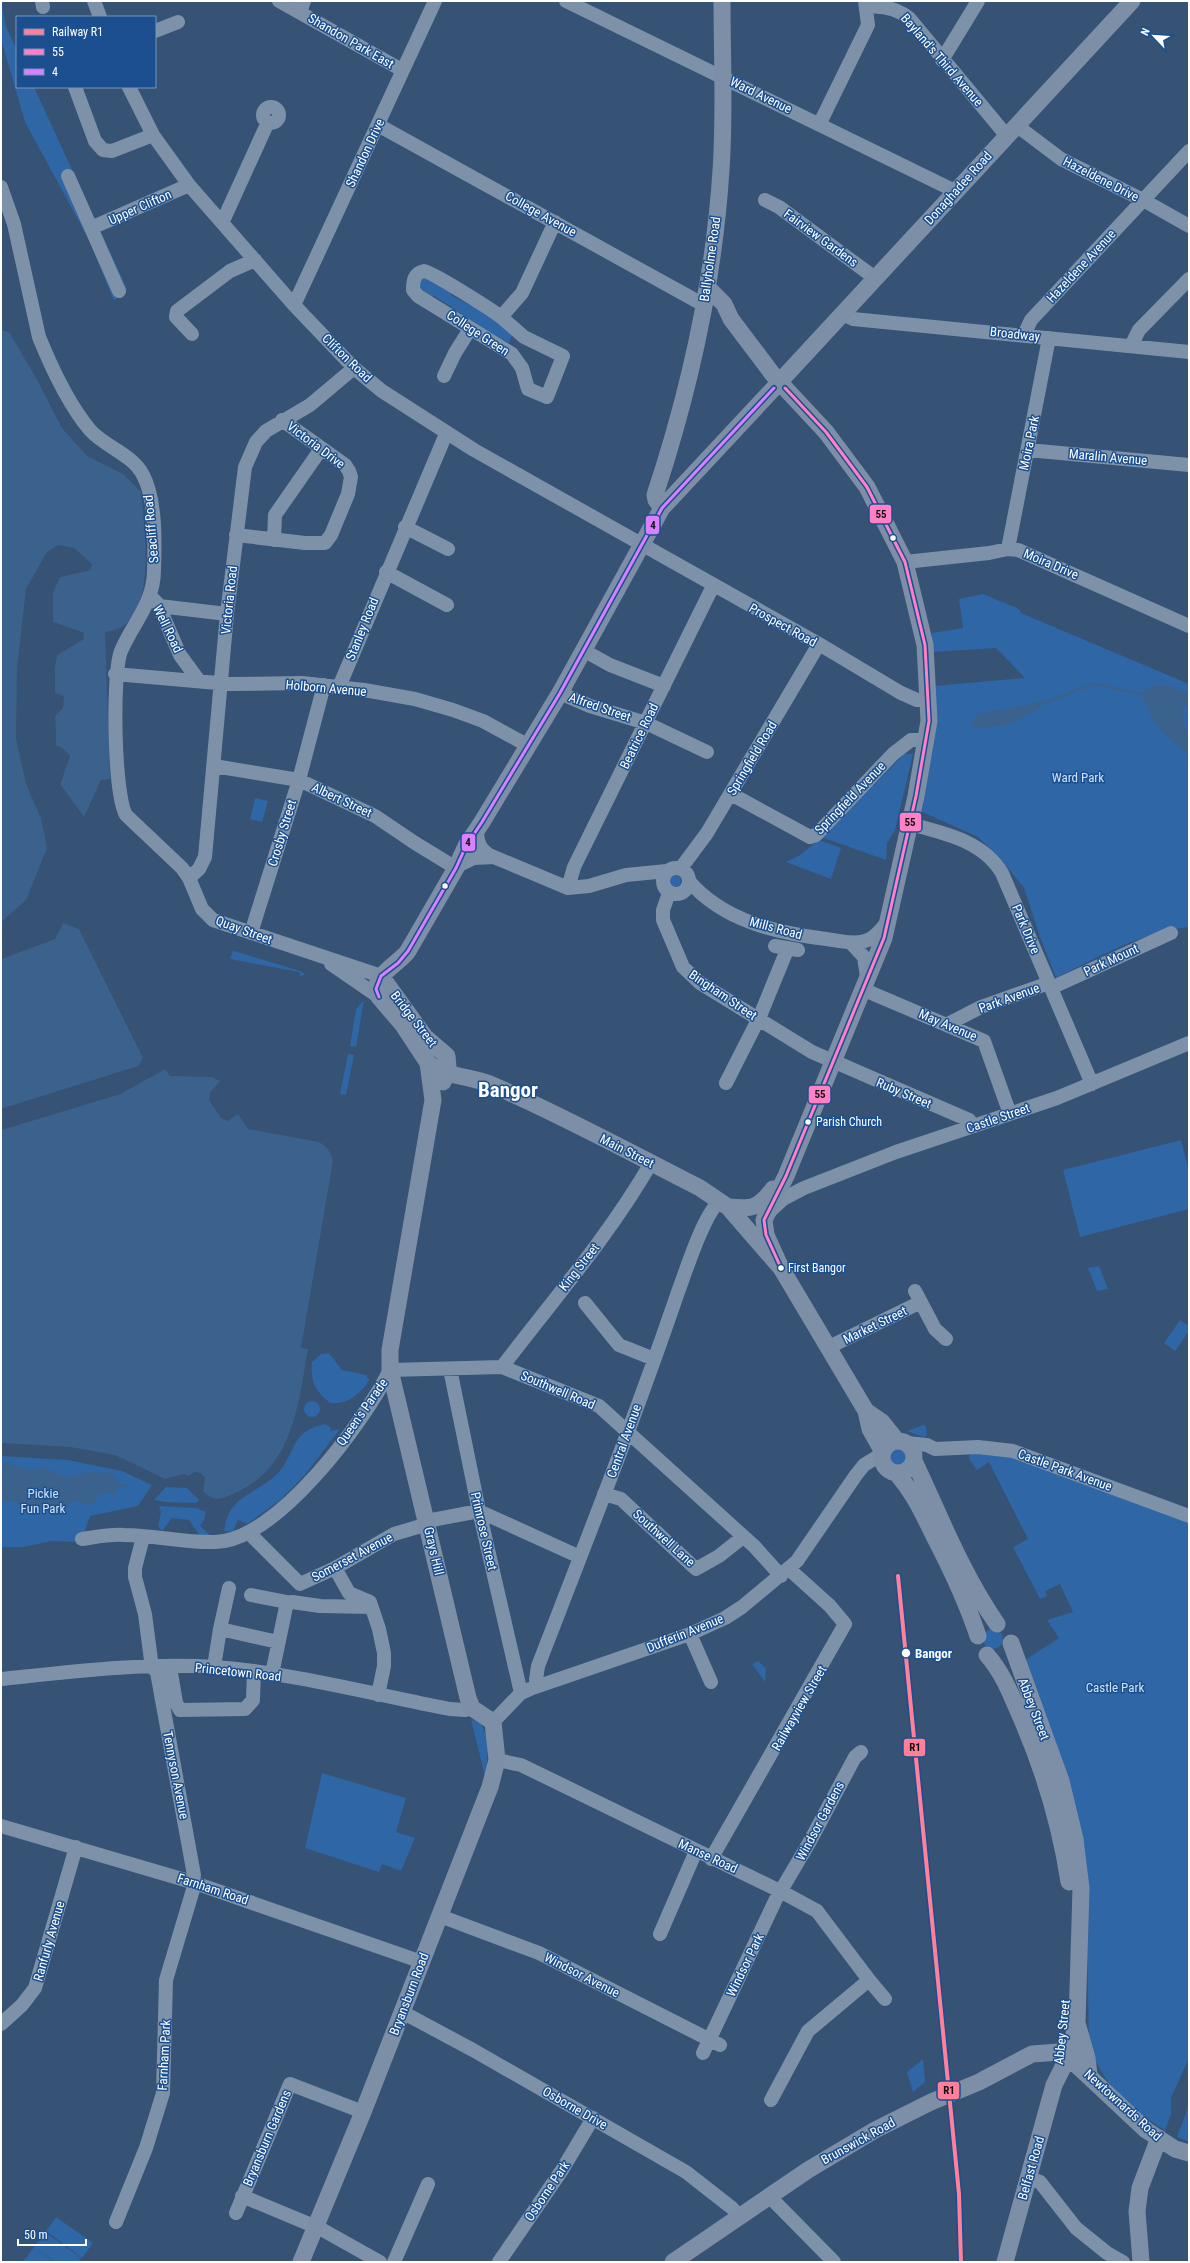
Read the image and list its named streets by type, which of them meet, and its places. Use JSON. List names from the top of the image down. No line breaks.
{"streets":{"main road":["Donaghadee Road","Ballyholme Road","Bridge Street","Main Street","Queen's Parade","Grays Hill","Abbey Street","Bryansburn Road","Newtownards Road","Brunswick Road","Belfast Road"],"street":["Shandon Park East","Bayland's Third Avenue","Ward Avenue","Shandon Drive","Hazeldene Drive","Upper Clifton","College Avenue","Fairview Gardens","Hazeldene Avenue","College Green","Broadway","Clifton Road","Moira Park","Victoria Drive","Maralin Avenue","Seacliff Road","Moira Drive","Victoria Road","Prospect Road","Well Road","Stanley Road","Holborn Avenue","Alfred Street","Beatrice Road","Springfield Road","Springfield Avenue","Albert Street","Crosby Street","Mills Road","Park Drive","Quay Street","Park Mount","Bingham Street","Park Avenue","May Avenue","Ruby Street","Castle Street","King Street","Market Street","Southwell Road","Central Avenue","Castle Park Avenue","Primrose Street","Southwell Lane","Somerset Avenue","Dufferin Avenue","Princetown Road","Railwayview Street","Tennyson Avenue","Windsor Gardens","Manse Road","Farnham Road","Ranfurly Avenue","Windsor Park","Windsor Avenue","Farnham Park","Osborne Drive","Bryansburn Gardens","Osborne Park"]},"crossings":[["Shandon Park East","Shandon Drive"],["Bayland's Third Avenue","Hazeldene Drive"],["Bayland's Third Avenue","Donaghadee Road"],["Ward Avenue","Donaghadee Road"],["Ward Avenue","Ballyholme Road"],["Shandon Drive","College Avenue"],["Shandon Drive","Clifton Road"],["Hazeldene Drive","Donaghadee Road"],["Hazeldene Drive","Hazeldene Avenue"],["Donaghadee Road","Fairview Gardens"],["Donaghadee Road","Ballyholme Road"],["Donaghadee Road","Broadway"],["Donaghadee Road","Clifton Road"],["Donaghadee Road","Prospect Road"],["Donaghadee Road","Holborn Avenue"],["Donaghadee Road","Alfred Street"],["Donaghadee Road","Albert Street"],["Donaghadee Road","Bridge Street"],["Upper Clifton","Clifton Road"],["College Avenue","Ballyholme Road"],["College Avenue","College Green"],["Hazeldene Avenue","Broadway"],["Broadway","Moira Park"],["Clifton Road","Victoria Road"],["Clifton Road","Prospect Road"],["Clifton Road","Stanley Road"],["Moira Park","Maralin Avenue"],["Moira Park","Moira Drive"],["Victoria Drive","Victoria Road"],["Seacliff Road","Victoria Road"],["Seacliff Road","Well Road"],["Seacliff Road","Holborn Avenue"],["Seacliff Road","Quay Street"],["Victoria Road","Holborn Avenue"],["Victoria Road","Albert Street"],["Victoria Road","Quay Street"],["Prospect Road","Beatrice Road"],["Prospect Road","Springfield Road"],["Well Road","Holborn Avenue"],["Stanley Road","Holborn Avenue"],["Holborn Avenue","Crosby Street"],["Alfred Street","Beatrice Road"],["Springfield Road","Springfield Avenue"],["Springfield Road","Mills Road"],["Springfield Road","Bingham Street"],["Albert Street","Crosby Street"],["Crosby Street","Quay Street"],["Mills Road","Bingham Street"],["Park Drive","Park Mount"],["Park Drive","Park Avenue"],["Park Drive","Castle Street"],["Quay Street","Bridge Street"],["Park Mount","Park Avenue"],["Bingham Street","Ruby Street"],["Park Avenue","May Avenue"],["Bridge Street","Main Street"],["Bridge Street","Queen's Parade"],["May Avenue","Castle Street"],["Ruby Street","Castle Street"],["Castle Street","Main Street"],["Main Street","King Street"],["Main Street","Market Street"],["Main Street","Central Avenue"],["Main Street","Castle Park Avenue"],["Main Street","Dufferin Avenue"],["King Street","Southwell Road"],["Southwell Road","Queen's Parade"],["Southwell Road","Central Avenue"],["Southwell Road","Primrose Street"],["Southwell Road","Southwell Lane"],["Southwell Road","Grays Hill"],["Southwell Road","Dufferin Avenue"],["Southwell Road","Railwayview Street"],["Queen's Parade","Grays Hill"],["Queen's Parade","Somerset Avenue"],["Queen's Parade","Tennyson Avenue"],["Central Avenue","Southwell Lane"],["Central Avenue","Dufferin Avenue"],["Primrose Street","Somerset Avenue"],["Primrose Street","Dufferin Avenue"],["Grays Hill","Somerset Avenue"],["Grays Hill","Princetown Road"],["Dufferin Avenue","Railwayview Street"],["Dufferin Avenue","Bryansburn Road"],["Princetown Road","Tennyson Avenue"],["Railwayview Street","Manse Road"],["Abbey Street","Newtownards Road"],["Abbey Street","Brunswick Road"],["Abbey Street","Belfast Road"],["Tennyson Avenue","Farnham Road"],["Tennyson Avenue","Farnham Park"],["Windsor Gardens","Manse Road"],["Windsor Gardens","Windsor Park"],["Manse Road","Windsor Park"],["Manse Road","Bryansburn Road"],["Farnham Road","Ranfurly Avenue"],["Farnham Road","Bryansburn Road"],["Farnham Road","Farnham Park"],["Windsor Park","Windsor Avenue"],["Windsor Avenue","Bryansburn Road"],["Bryansburn Road","Osborne Drive"],["Bryansburn Road","Bryansburn Gardens"],["Newtownards Road","Brunswick Road"],["Osborne Drive","Brunswick Road"],["Osborne Drive","Osborne Park"]],"districts":["Bangor"],"parks":["Ward Park","Pickie Fun Park","Castle Park"],"places":["Parish Church","First Bangor","Bangor"],"lines":["transit line 55","transit line 4","rail line R1"],"legend":["Railway R1","55","4"],"scale_bar":"50 m","north":"top left"}
